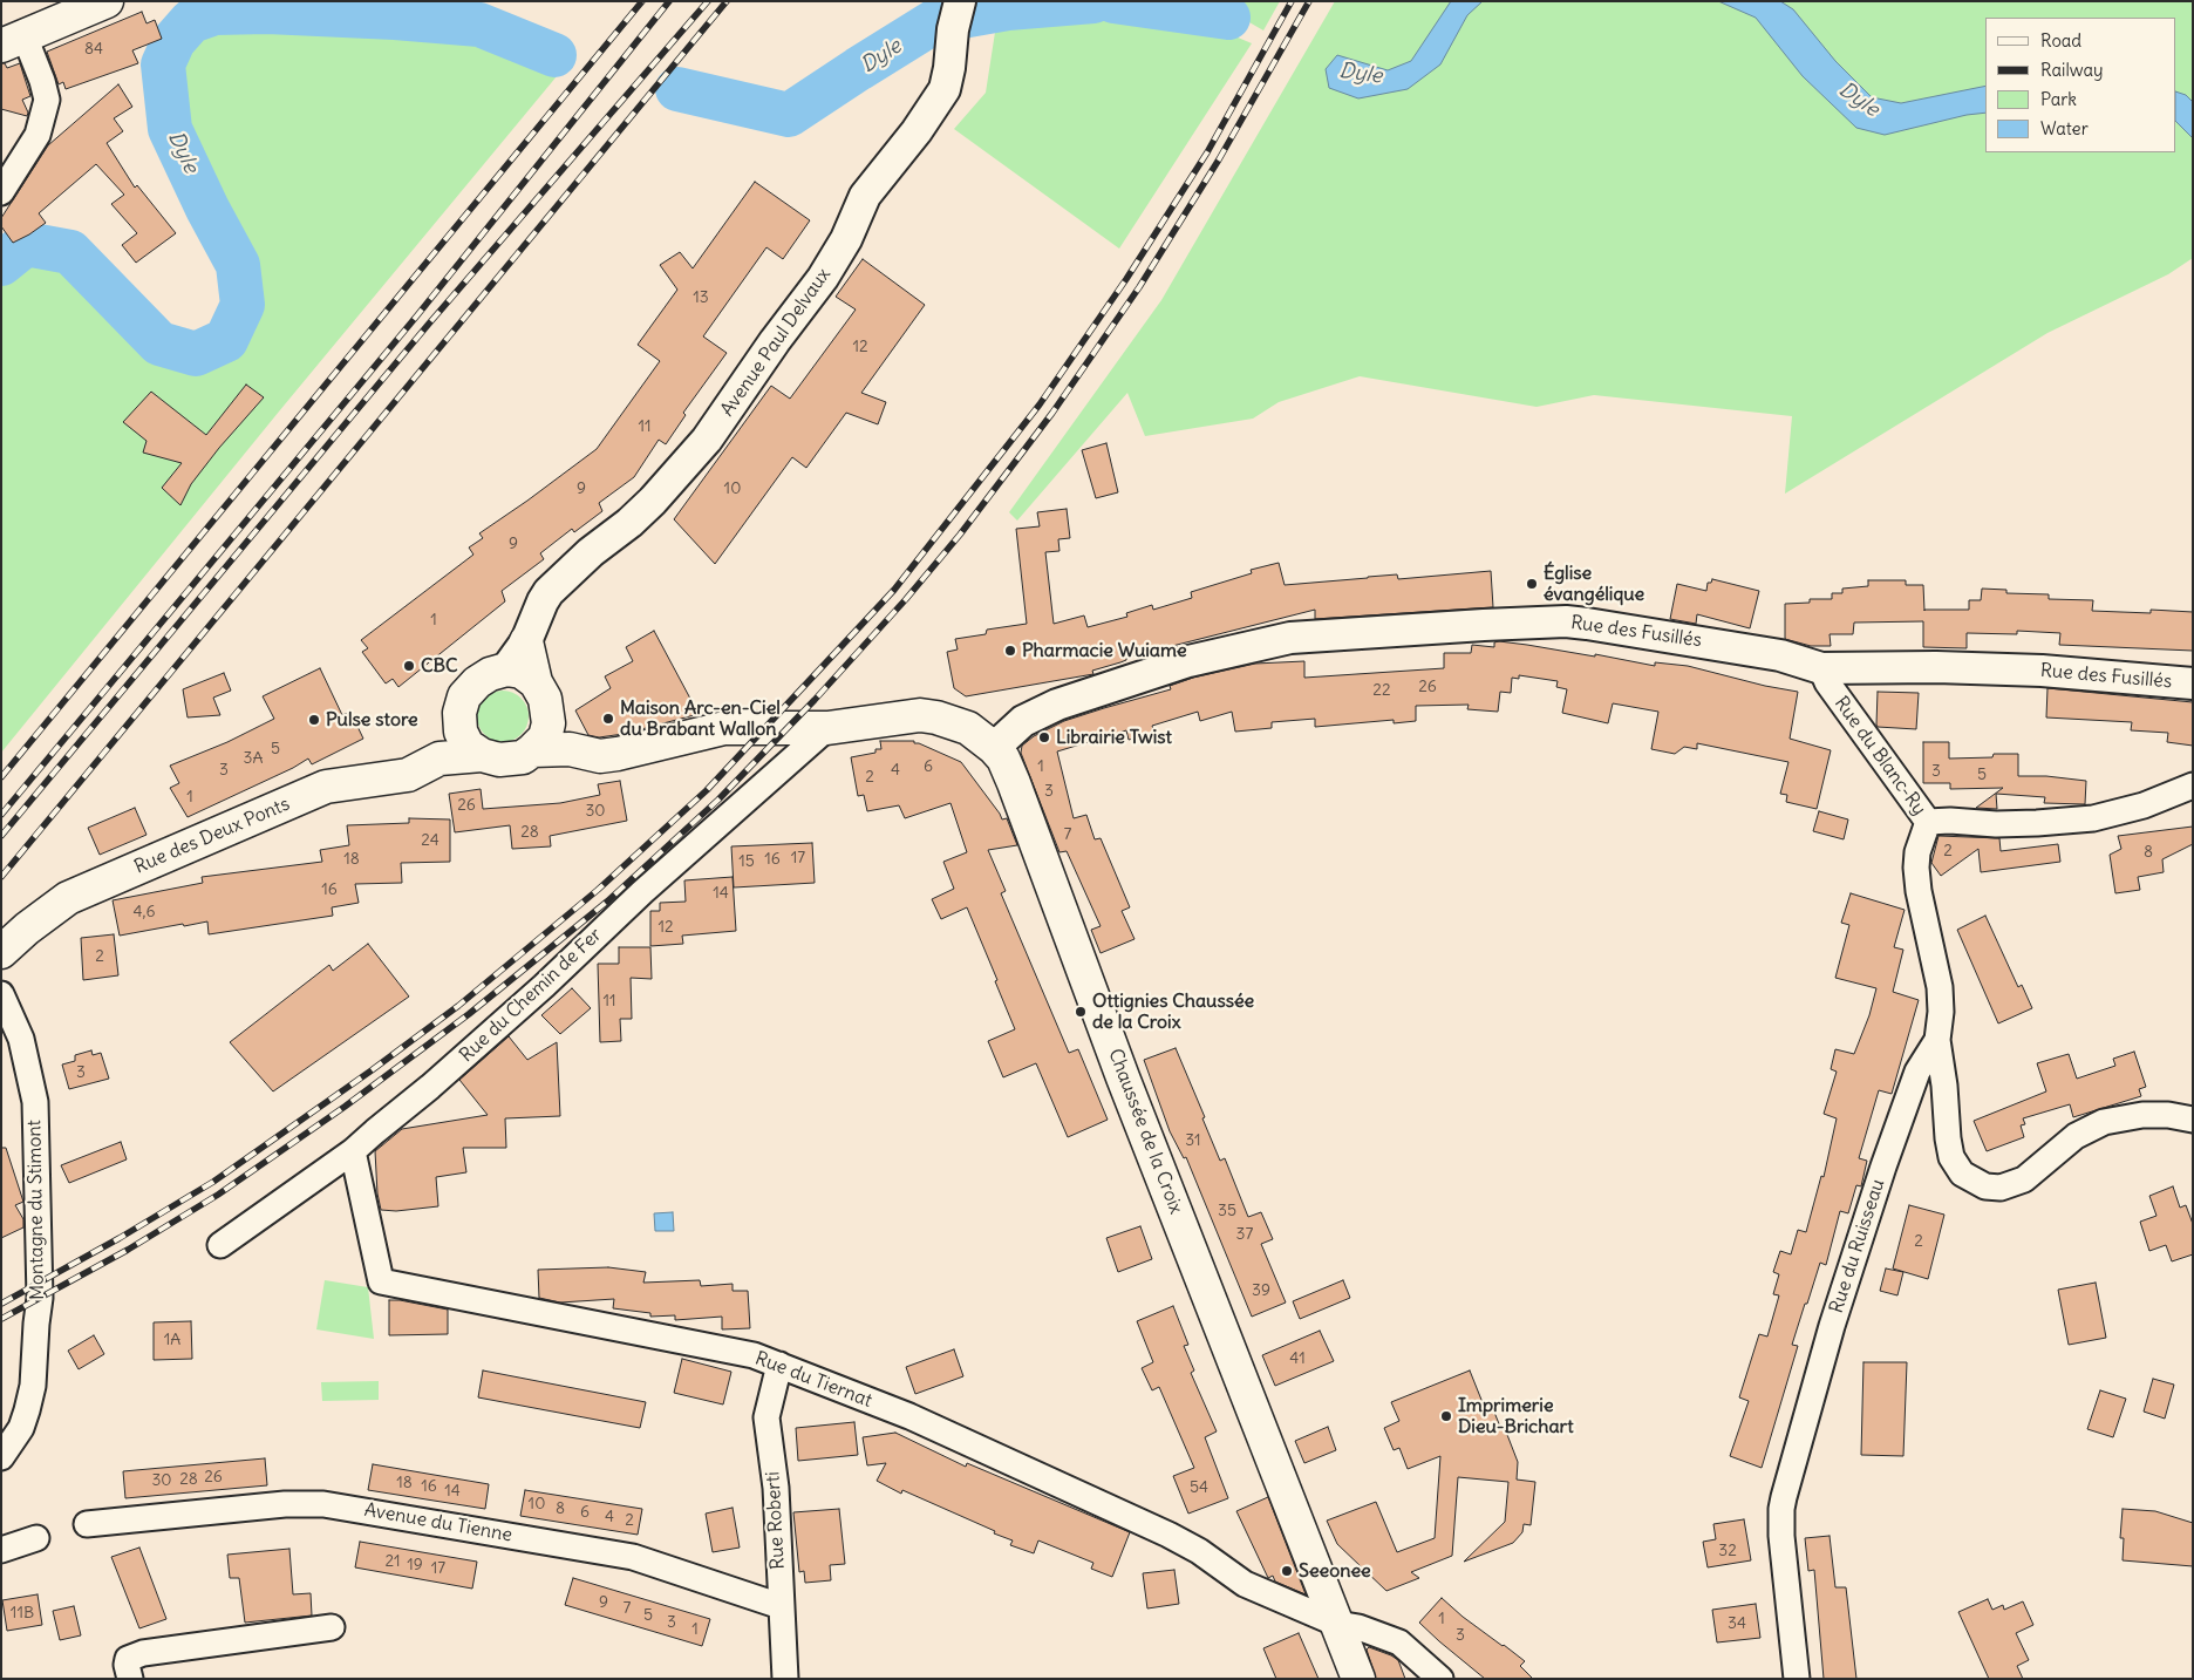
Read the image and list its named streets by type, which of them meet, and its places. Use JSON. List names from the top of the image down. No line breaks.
{"streets":{"main road":["Rue des Deux Ponts","Chaussée de la Croix"],"street":["Avenue Paul Delvaux","Rue des Fusillés","Rue du Blanc-Ry","Rue du Chemin de Fer","Montagne du Stimont","Rue du Ruisseau","Rue du Tiernat","Rue Roberti","Avenue du Tienne"]},"crossings":[["Avenue Paul Delvaux","Rue des Deux Ponts"],["Rue des Fusillés","Rue du Blanc-Ry"],["Rue des Fusillés","Chaussée de la Croix"],["Rue du Blanc-Ry","Rue du Ruisseau"],["Rue des Deux Ponts","Chaussée de la Croix"],["Rue du Chemin de Fer","Chaussée de la Croix"],["Rue du Chemin de Fer","Rue du Tiernat"],["Chaussée de la Croix","Rue du Tiernat"],["Rue du Tiernat","Rue Roberti"],["Rue Roberti","Avenue du Tienne"]],"water":["Dyle"],"places":["Église évangélique","Pharmacie Wuiame","CBC","Maison Arc-en-Ciel du Brabant Wallon","Pulse store","Librairie Twist","Ottignies Chaussée de la Croix","Imprimerie Dieu-Brichart","Seeonee"],"house_numbers":["84","13","12","11","9","10","9","1","26","22","5","3A","6","1","3","4","3","5","2","3","1","26","30","28","7","24","2","8","17","18","16","15","16","14","4,6","12","2","11","3","31","35","37","2","39","1A","41","26","28","30","18","16","54","14","10","8","6","4","2","32","21","19","17","9","7","11B","5","1","3","34","1","3"],"legend":["Road","Railway","Park","Water"]}
